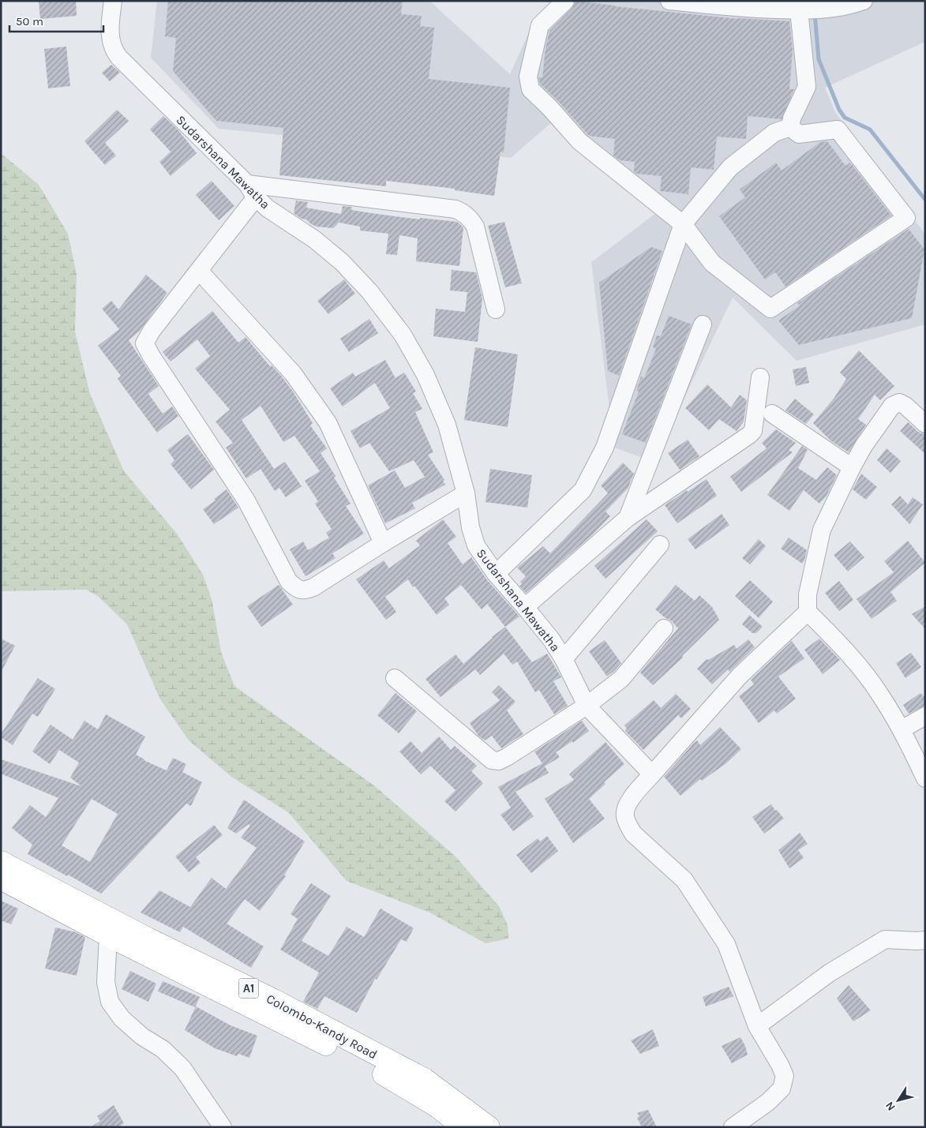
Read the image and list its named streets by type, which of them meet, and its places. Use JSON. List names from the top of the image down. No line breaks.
{"streets":{"highway":["A1","Colombo-Kandy Road"],"street":["Sudarshana Mawatha"]},"scale_bar":"50 m","north":"bottom left"}
